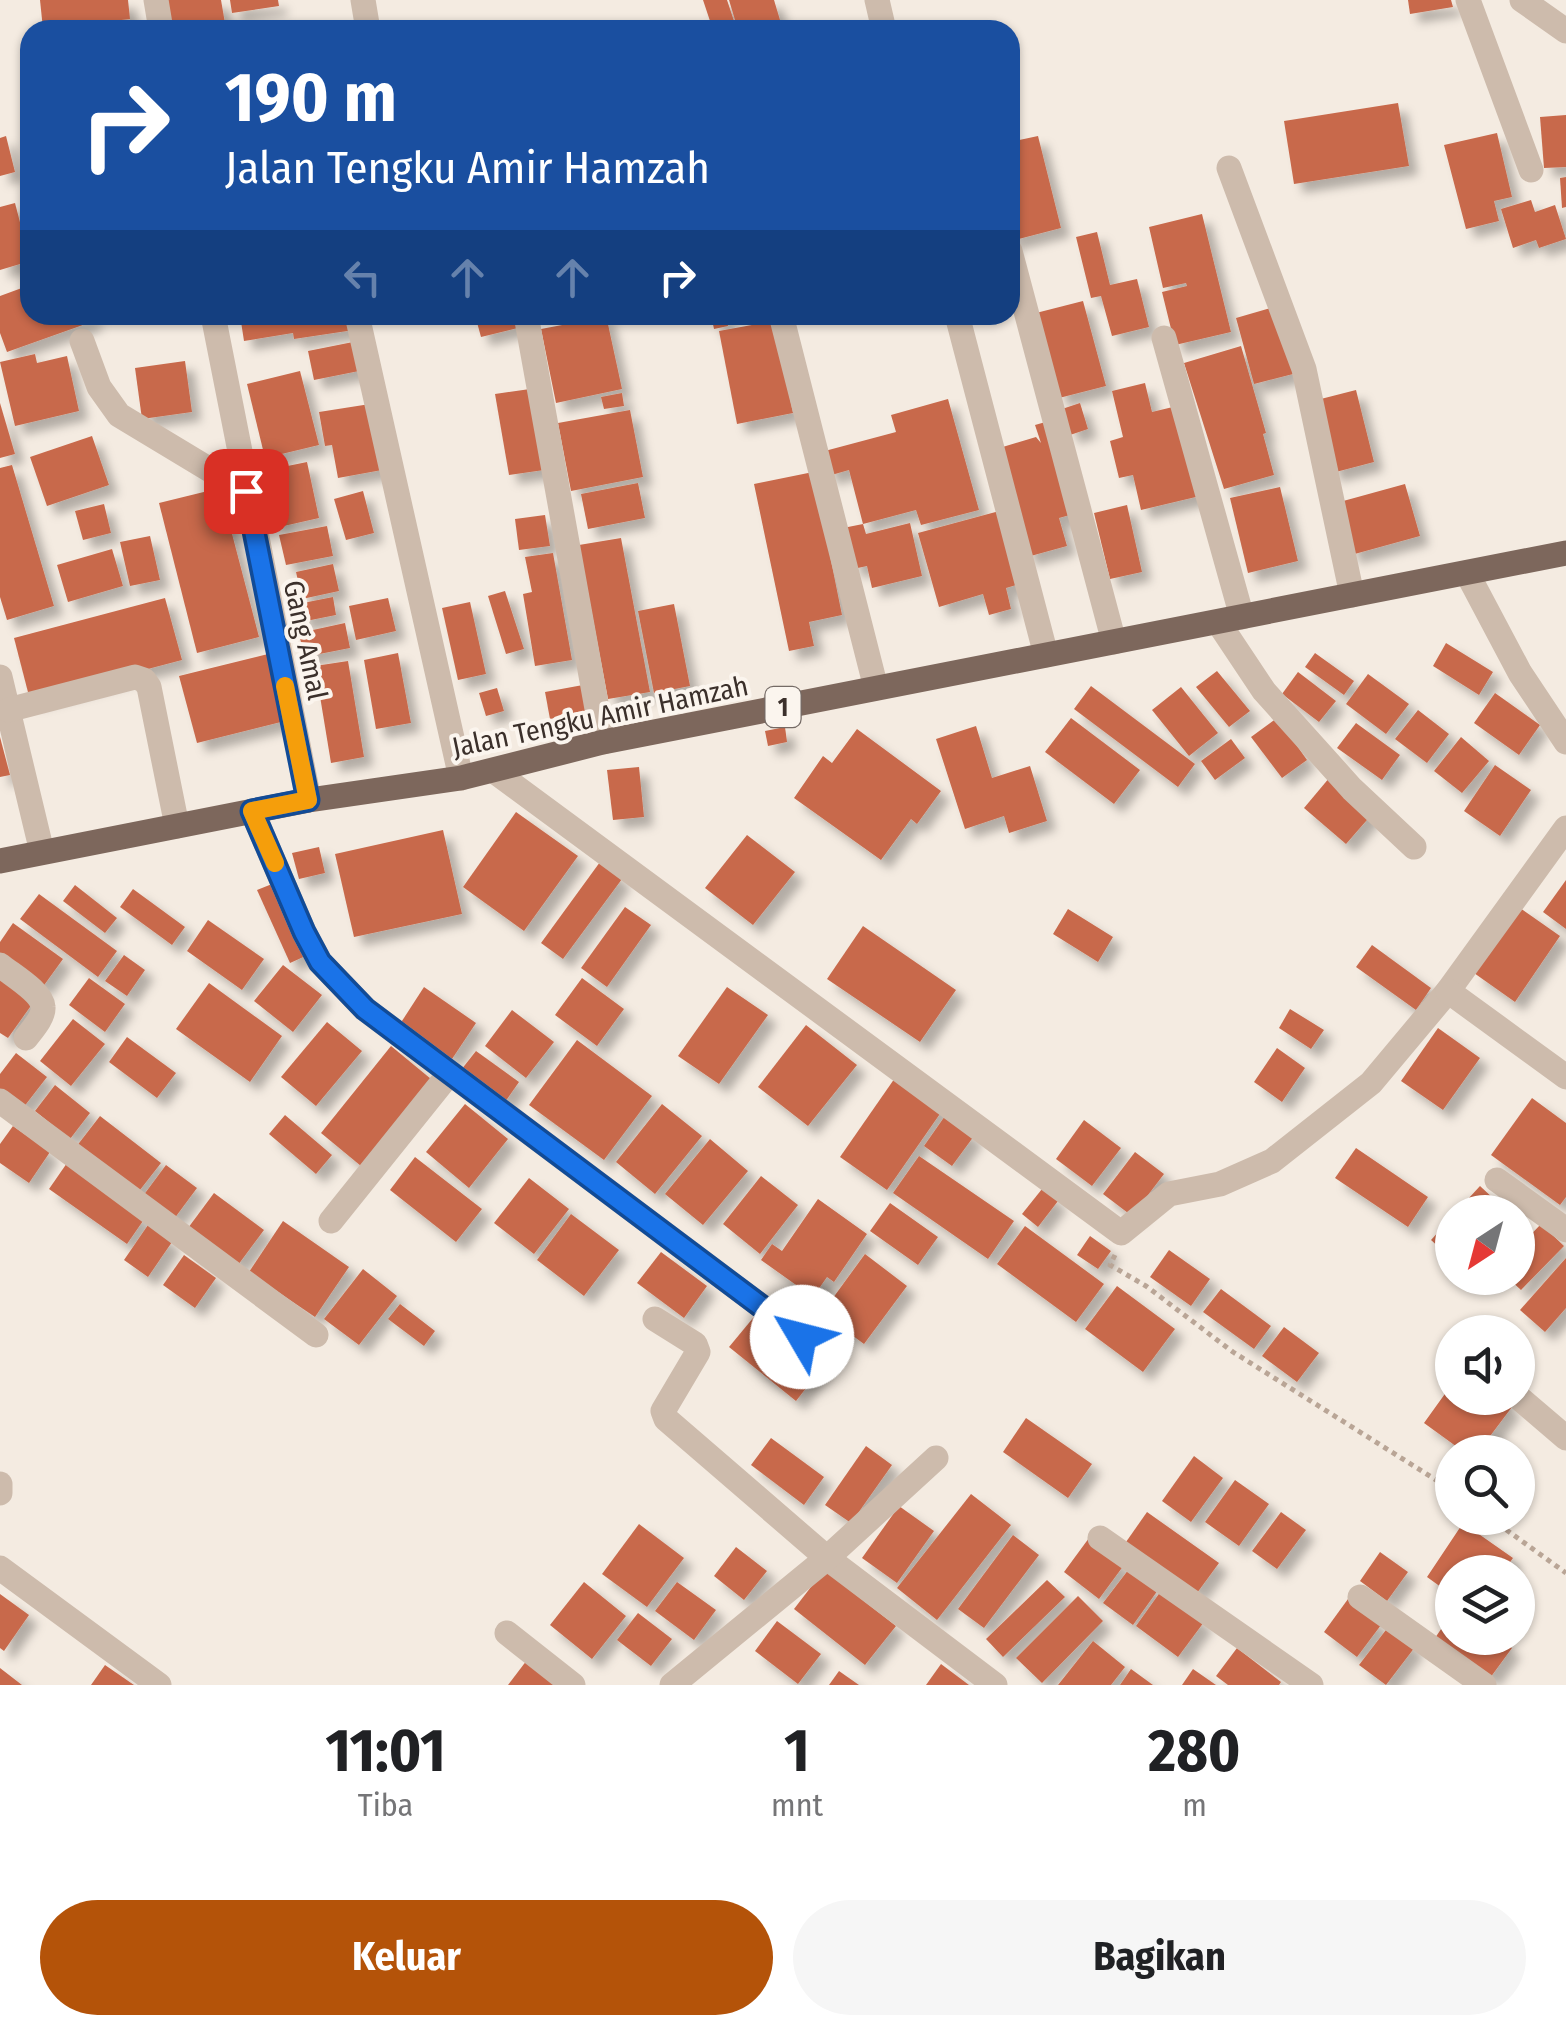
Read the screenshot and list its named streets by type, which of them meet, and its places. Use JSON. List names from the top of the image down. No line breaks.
{"streets":{"main road":["1","Jalan Tengku Amir Hamzah"],"street":["Gang Amal"]},"crossings":[["Gang Amal","Jalan Tengku Amir Hamzah"]],"north":"bottom left","page":{"turn":["190 m","Jalan Tengku Amir Hamzah"],"eta":["11:01","Tiba","1","mnt","280","m"],"buttons":["Keluar","Bagikan"]}}
